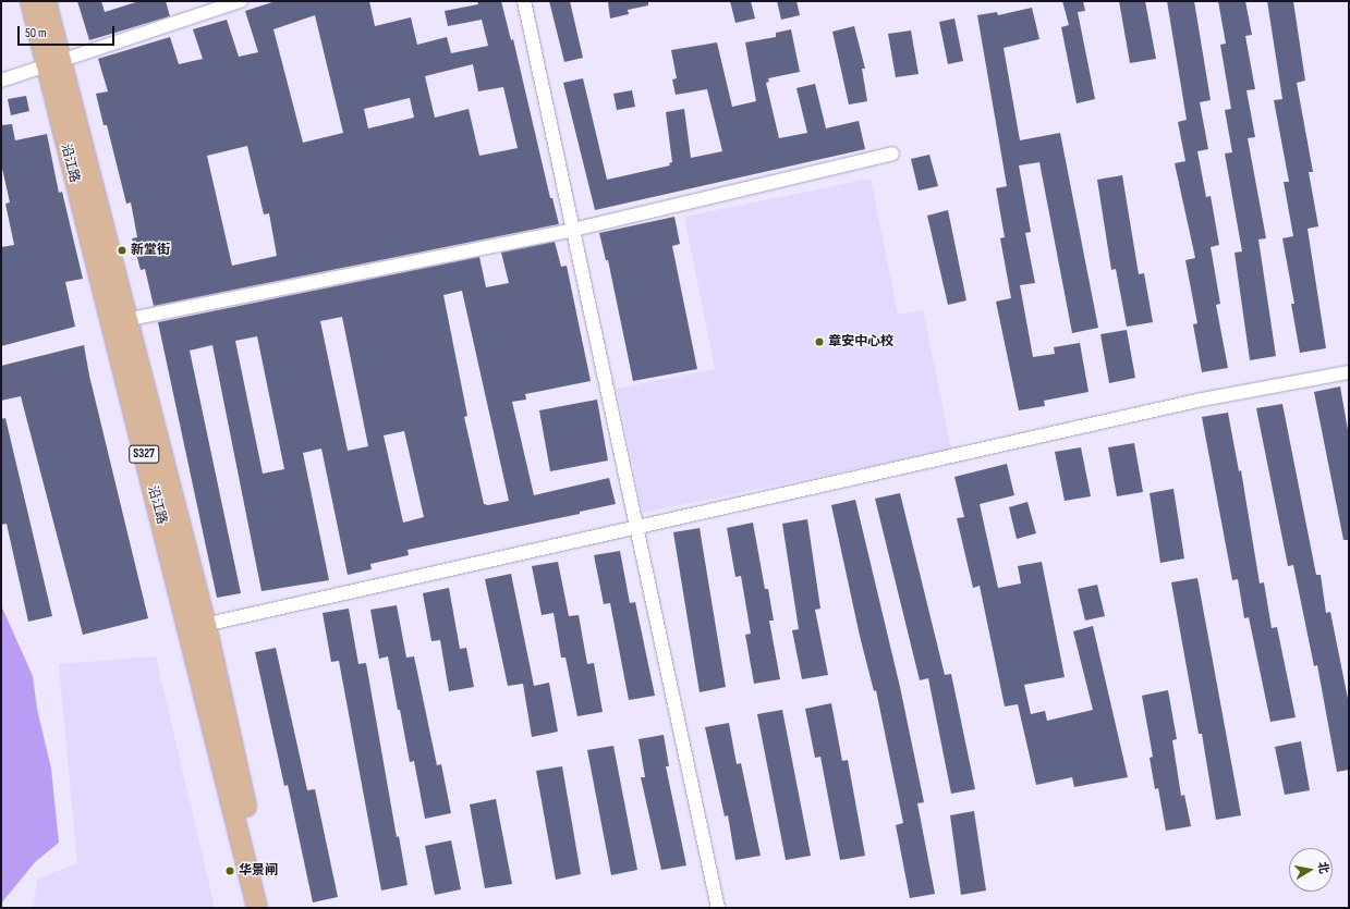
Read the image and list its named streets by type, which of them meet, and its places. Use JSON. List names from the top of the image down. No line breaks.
{"streets":{"main road":["沿江路"]},"places":["新堂街","章安中心校","华景闸"],"scale_bar":"50 m","north":"right"}
